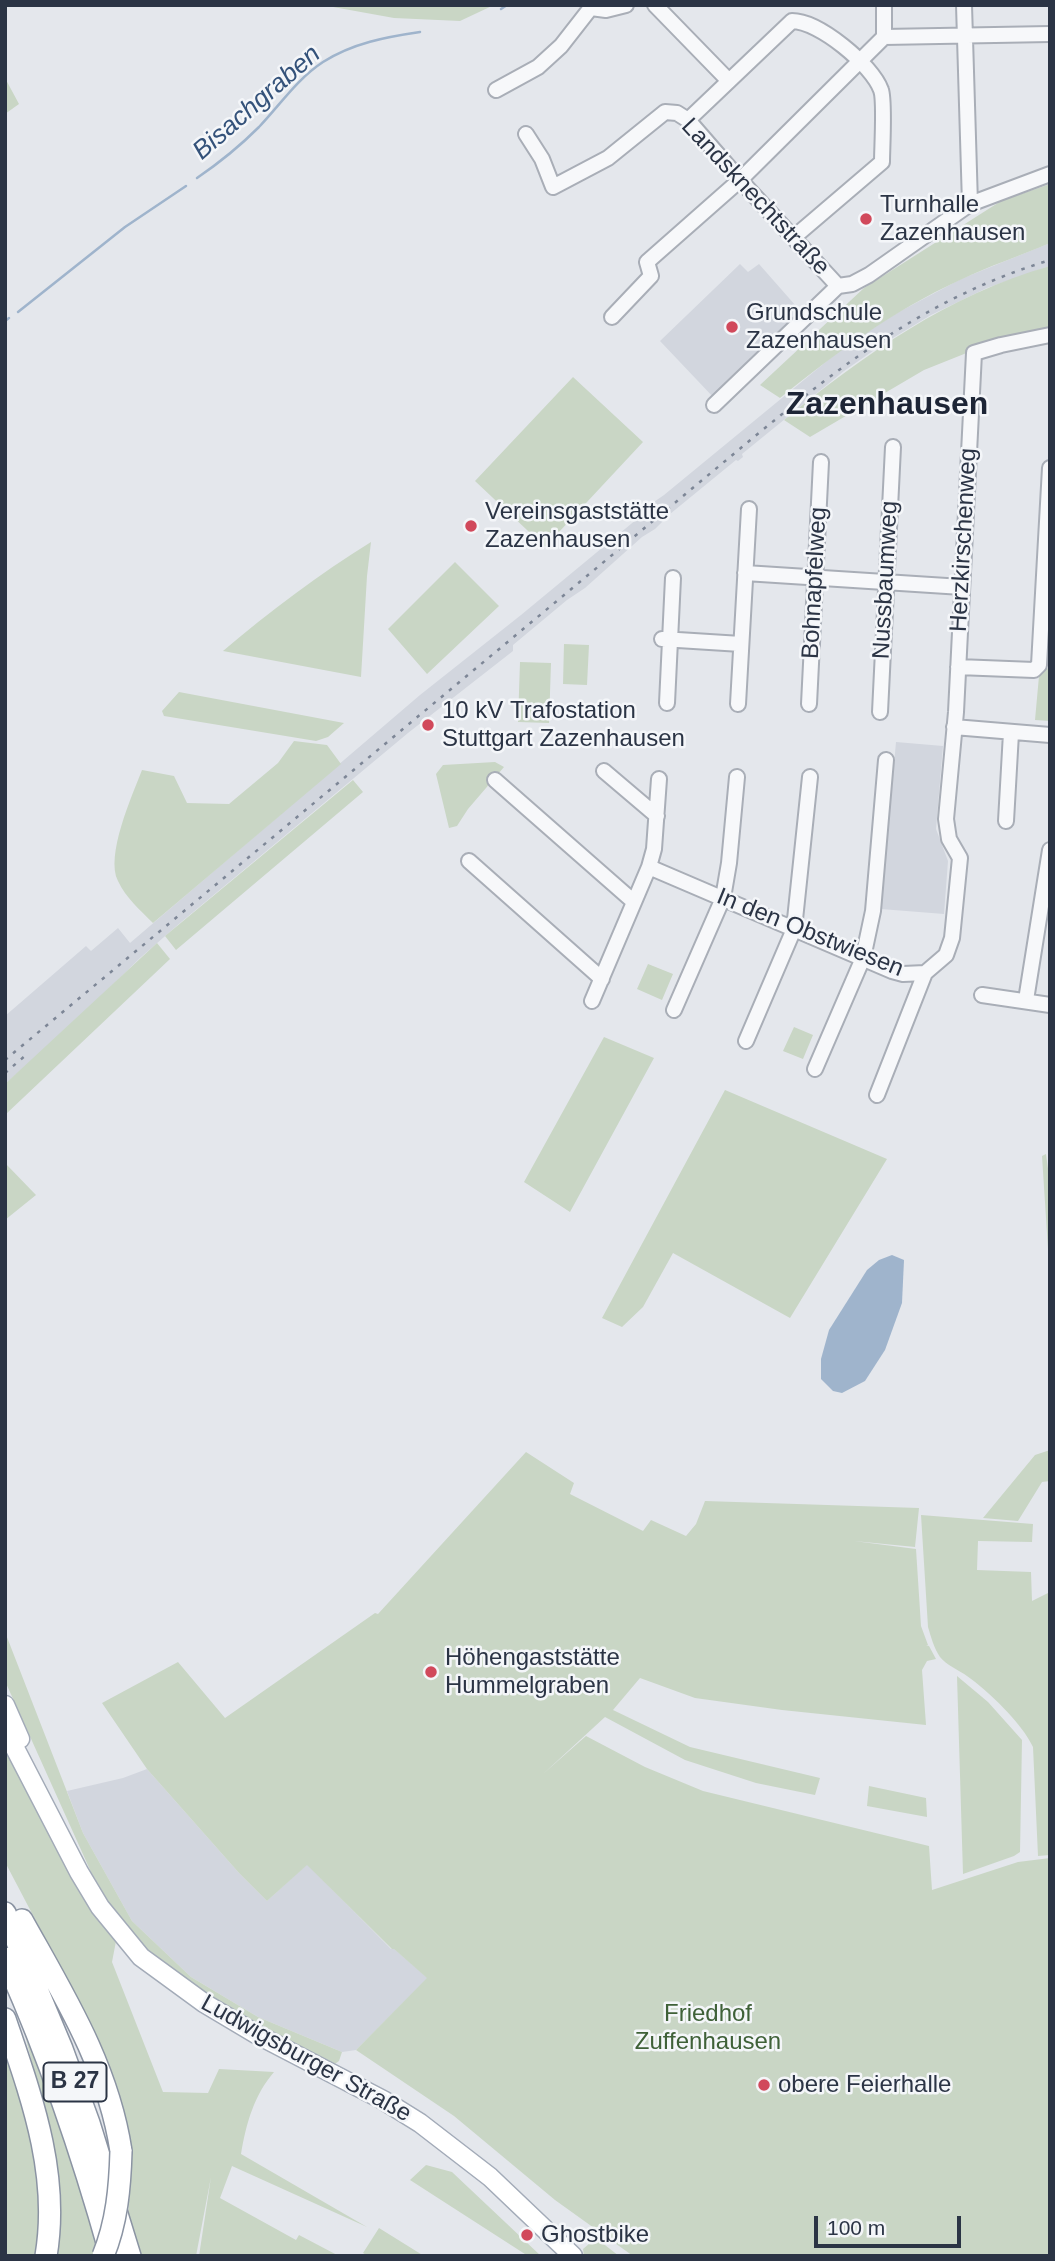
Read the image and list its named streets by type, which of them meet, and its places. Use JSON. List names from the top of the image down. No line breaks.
{"streets":{"highway":["B 27"],"main road":["Ludwigsburger Straße"],"street":["Landsknechtstraße","Herzkirschenweg","Nussbaumweg","Bohnapfelweg","In den Obstwiesen"]},"crossings":[["Herzkirschenweg","In den Obstwiesen"]],"districts":["Zazenhausen"],"water":["Bisachgraben"],"parks":["Friedhof Zuffenhausen"],"places":["Turnhalle Zazenhausen","Grundschule Zazenhausen","Vereinsgaststätte Zazenhausen","10 kV Trafostation Stuttgart Zazenhausen","Höhengaststätte Hummelgraben","obere Feierhalle","Ghostbike"],"scale_bar":"100 m"}
